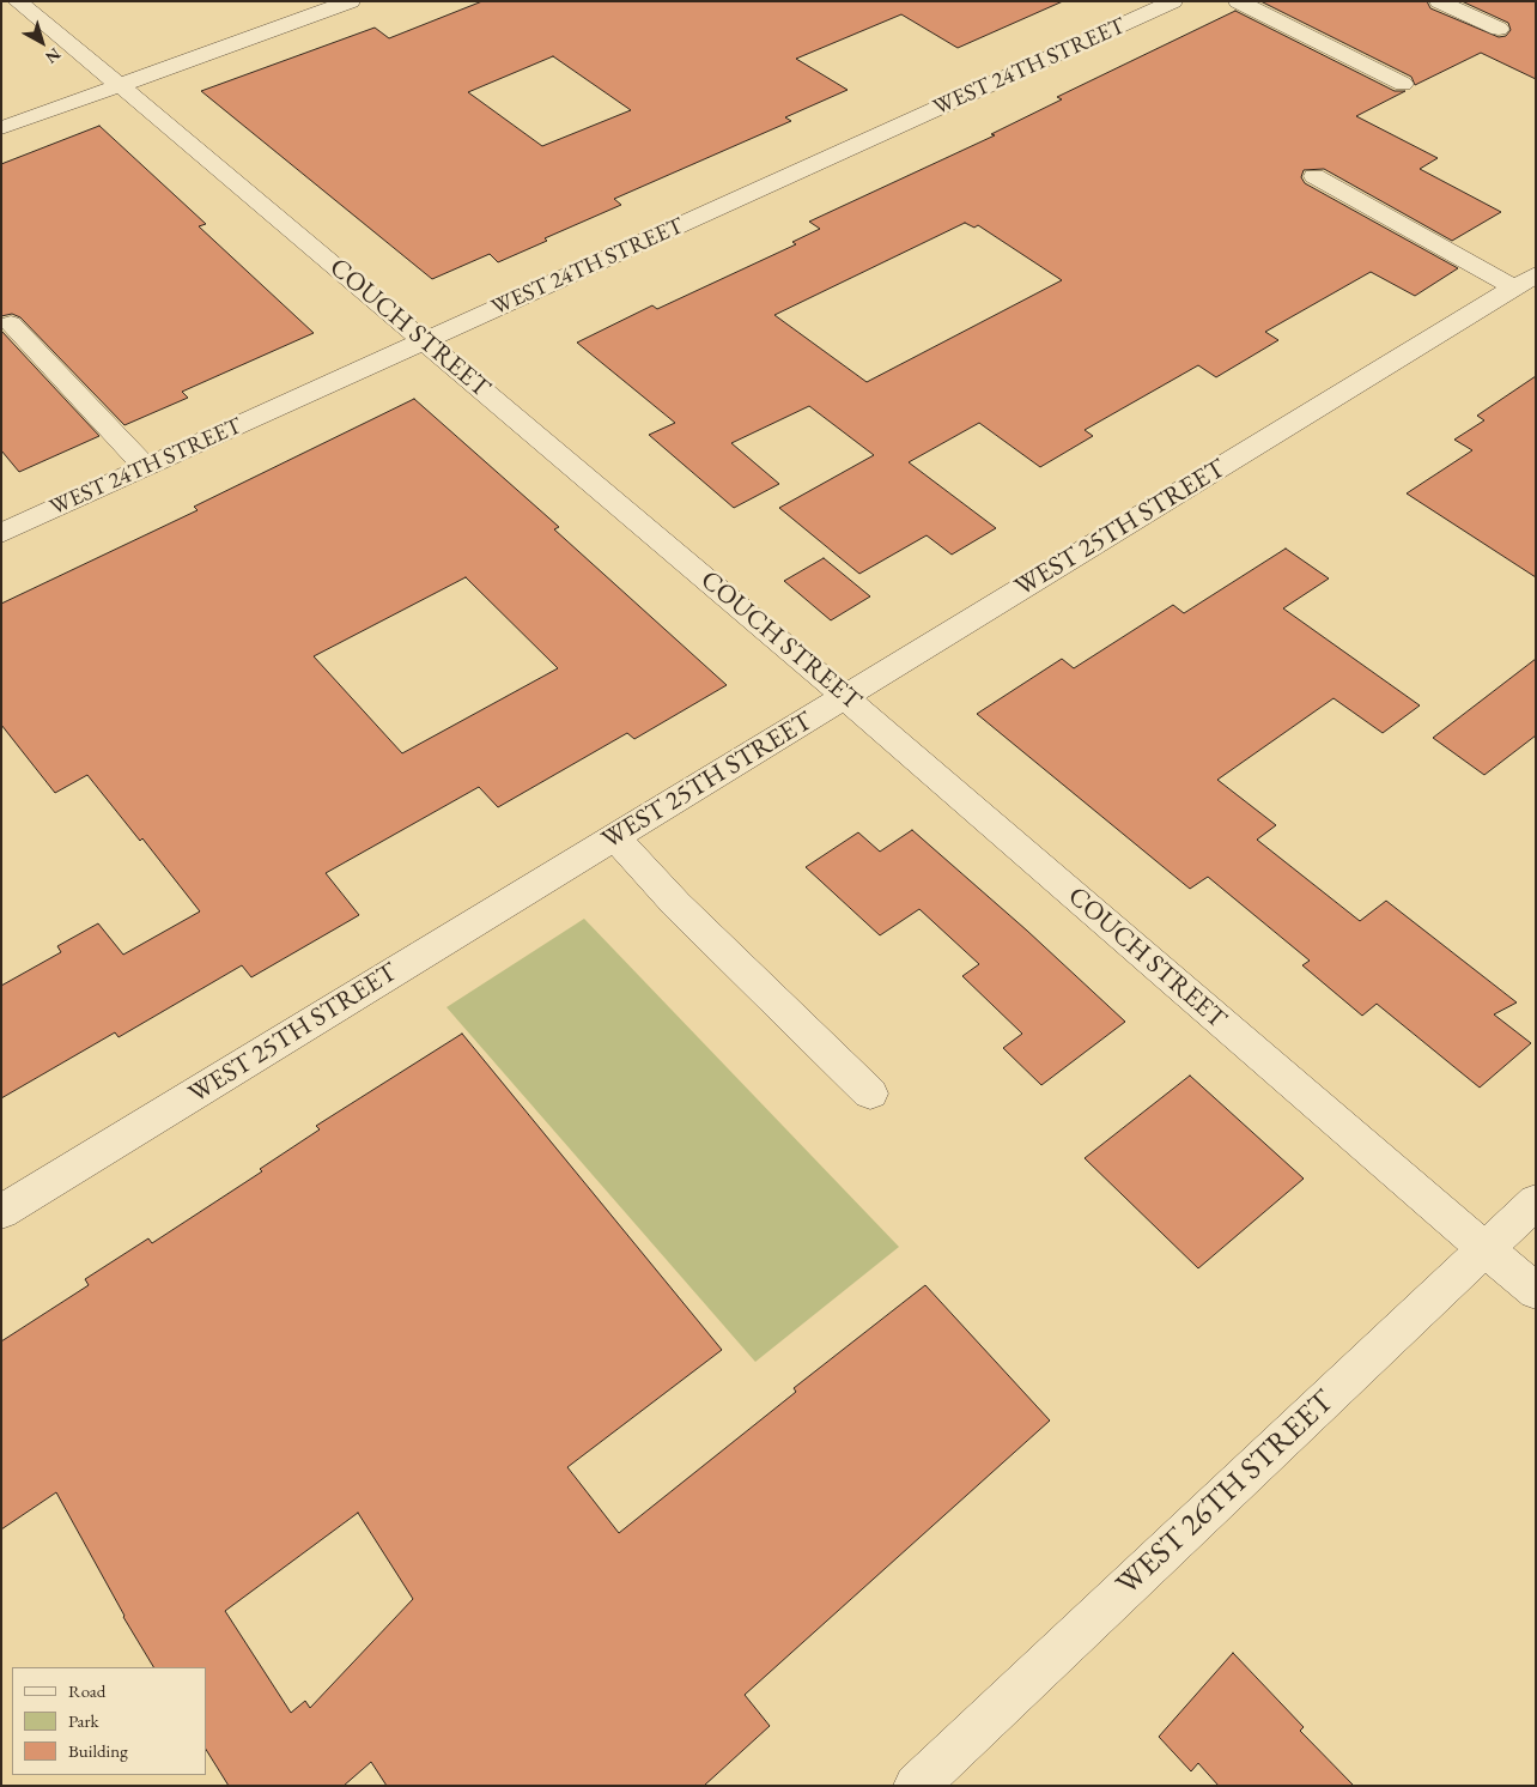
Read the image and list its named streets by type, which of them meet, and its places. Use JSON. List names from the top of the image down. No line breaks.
{"streets":{"street":["WEST 24TH STREET","COUCH STREET","WEST 25TH STREET","WEST 26TH STREET"]},"crossings":[["WEST 24TH STREET","COUCH STREET"],["COUCH STREET","WEST 25TH STREET"],["COUCH STREET","WEST 26TH STREET"]],"legend":["Road","Park","Building"],"north":"bottom right"}
